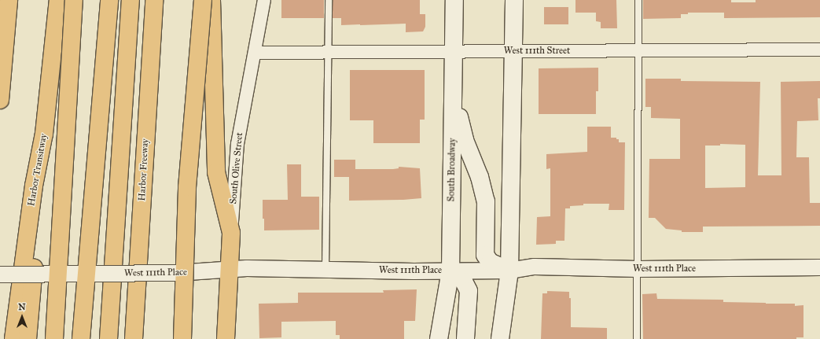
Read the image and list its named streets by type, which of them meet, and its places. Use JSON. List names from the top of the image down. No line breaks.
{"streets":{"main road":["South Olive Street","Harbor Transitway","Harbor Freeway","South Broadway"],"street":["West 111th Street","West 111th Place"]},"crossings":[["West 111th Street","South Olive Street"],["West 111th Street","South Broadway"],["South Olive Street","West 111th Place"],["South Broadway","West 111th Place"]],"north":"top"}
